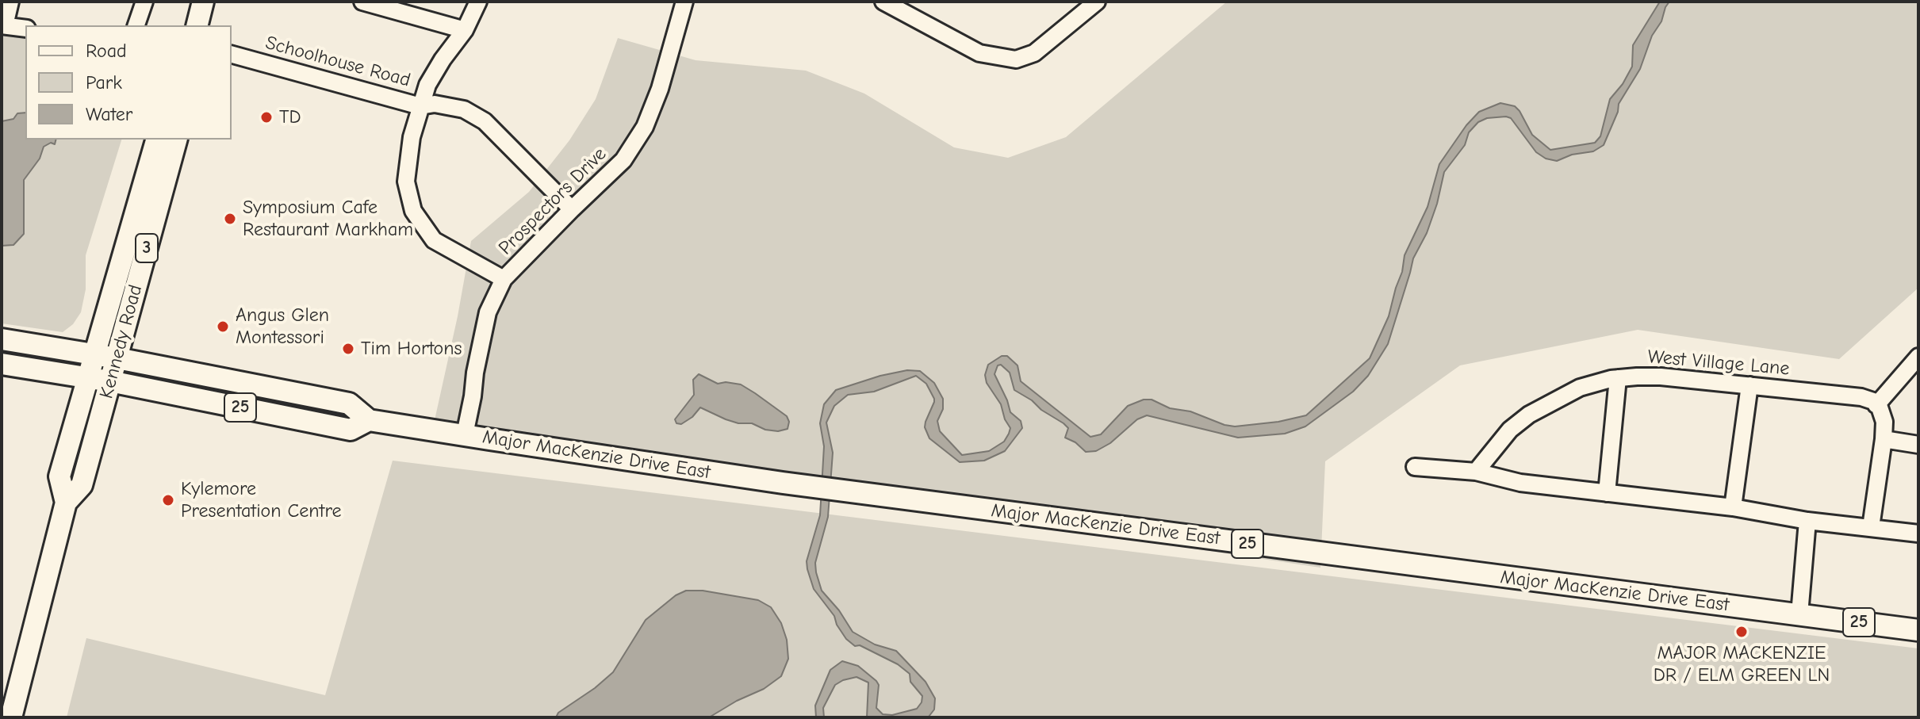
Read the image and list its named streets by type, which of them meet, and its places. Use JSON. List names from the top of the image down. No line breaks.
{"streets":{"main road":["3","Kennedy Road","25","Major MacKenzie Drive East"],"street":["Schoolhouse Road","Prospectors Drive","West Village Lane"]},"crossings":[["Schoolhouse Road","Prospectors Drive"],["Prospectors Drive","Major MacKenzie Drive East"],["Kennedy Road","Major MacKenzie Drive East"]],"places":["TD","Symposium Cafe Restaurant Markham","Angus Glen Montessori","Tim Hortons","Kylemore Presentation Centre","MAJOR MACKENZIE DR / ELM GREEN LN"],"legend":["Road","Park","Water"]}
